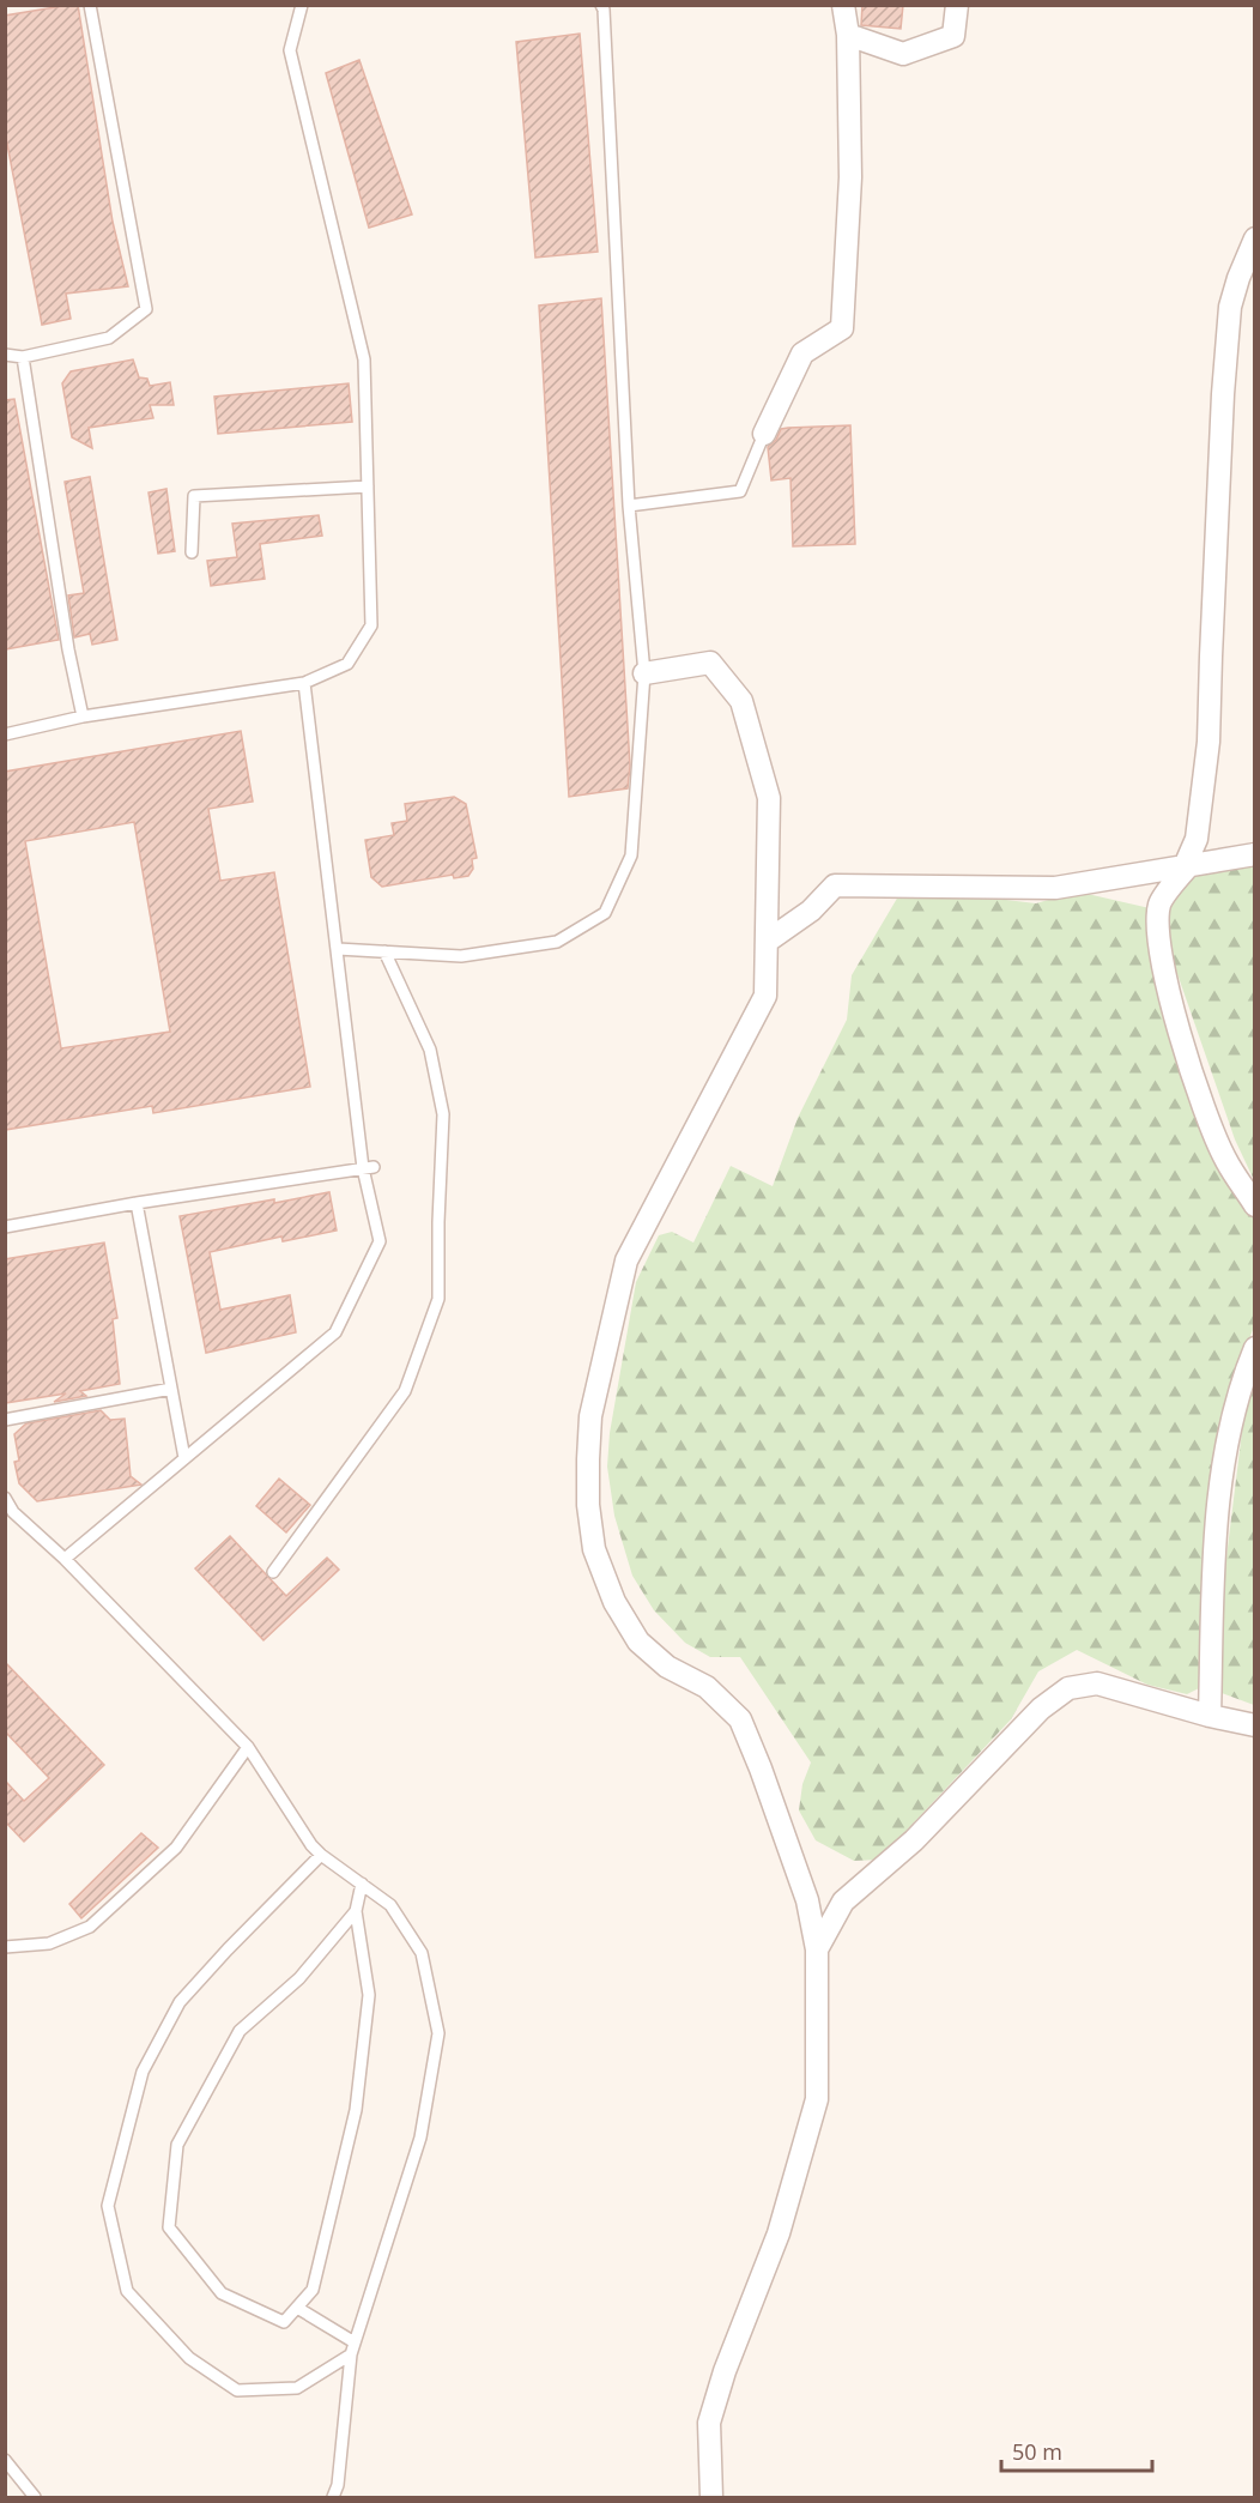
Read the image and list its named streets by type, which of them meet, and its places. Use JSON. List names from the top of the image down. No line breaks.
{"scale_bar":"50 m"}
